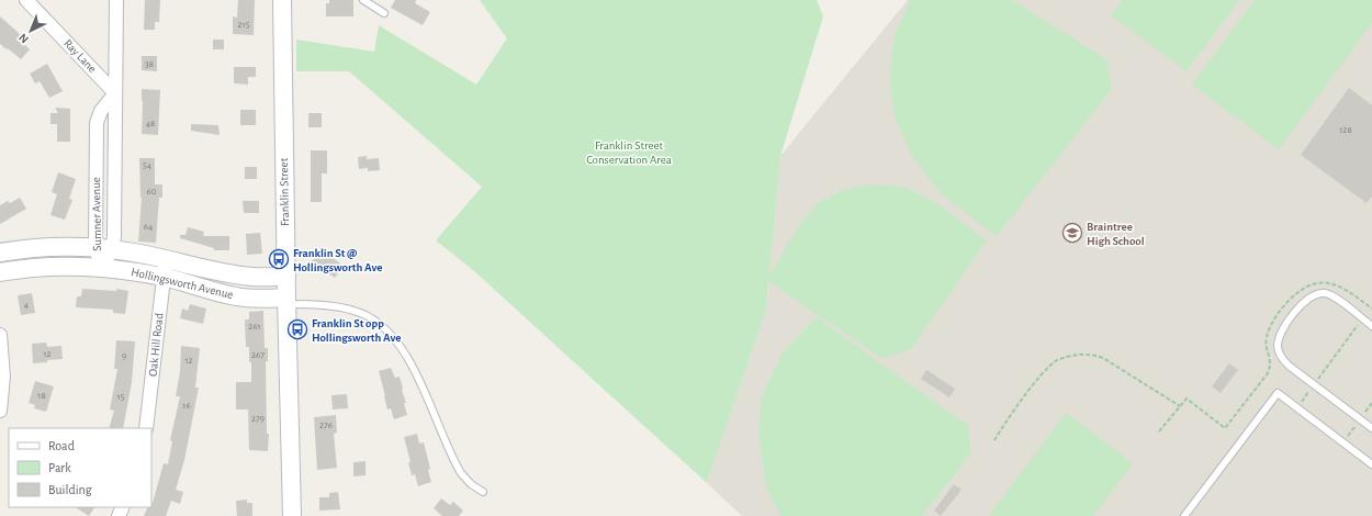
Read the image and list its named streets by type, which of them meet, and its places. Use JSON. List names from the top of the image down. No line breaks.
{"streets":{"street":["Ray Lane","Franklin Street","Sumner Avenue","Hollingsworth Avenue","Oak Hill Road"]},"crossings":[["Ray Lane","Sumner Avenue"],["Franklin Street","Hollingsworth Avenue"],["Sumner Avenue","Hollingsworth Avenue"],["Hollingsworth Avenue","Oak Hill Road"]],"parks":["Franklin Street Conservation Area"],"places":{"school or university":["Braintree High School"],"bus stop":["Franklin St @ Hollingsworth Ave","Franklin St opp Hollingsworth Ave"]},"house_numbers":["215","38","48","128","54","60","64","4","261","12","267","9","12","18","15","16","279","276"],"legend":["Road","Park","Building"],"north":"bottom left"}
